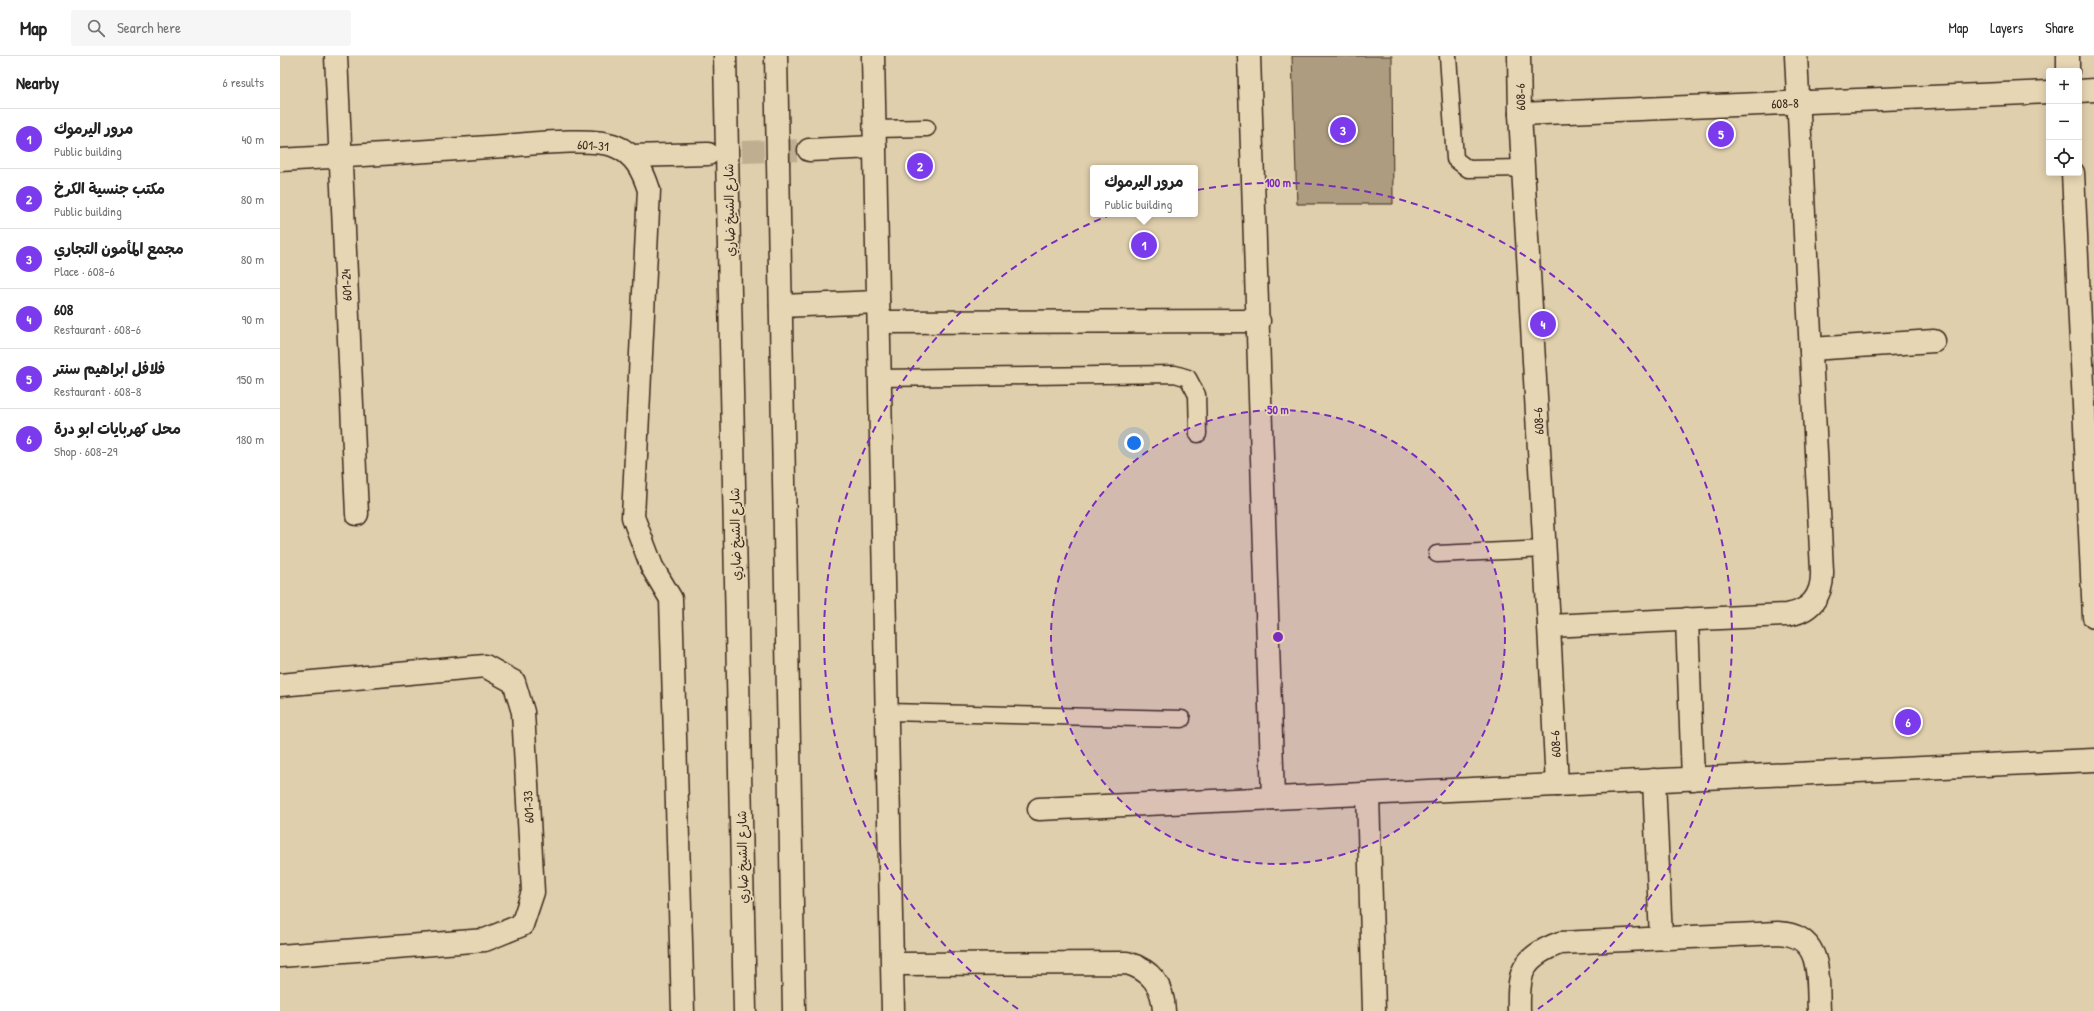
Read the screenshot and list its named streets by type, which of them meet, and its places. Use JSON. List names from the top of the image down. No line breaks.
{"streets":{"street":["608-6","608-8","601-31","شارع الشيخ ضاري","601-24","601-33"]},"crossings":[["608-6","608-8"],["601-31","601-24"]],"page":{"header":"Map","search":"Search here","nav":["Map","Layers","Share"],"heading":["Nearby","6 results"],"map_buttons":["+","−"],"list":[{"mark":"1","name":"مرور اليرموك","note":"Public building","value":"40 m"},{"mark":"2","name":"مكتب جنسية الكرخ","note":"Public building","value":"80 m"},{"mark":"3","name":"مجمع المأمون التجاري","note":"Place · 608-6","value":"80 m"},{"mark":"4","name":"608","note":"Restaurant · 608-6","value":"90 m"},{"mark":"5","name":"فلافل ابراهيم سنتر","note":"Restaurant · 608-8","value":"150 m"},{"mark":"6","name":"محل كهربايات ابو درة","note":"Shop · 608-29","value":"180 m"}],"pins":["3","5","2","1","4","6"],"popup":["مرور اليرموك","Public building"]},"rings":["100 m","50 m"]}
